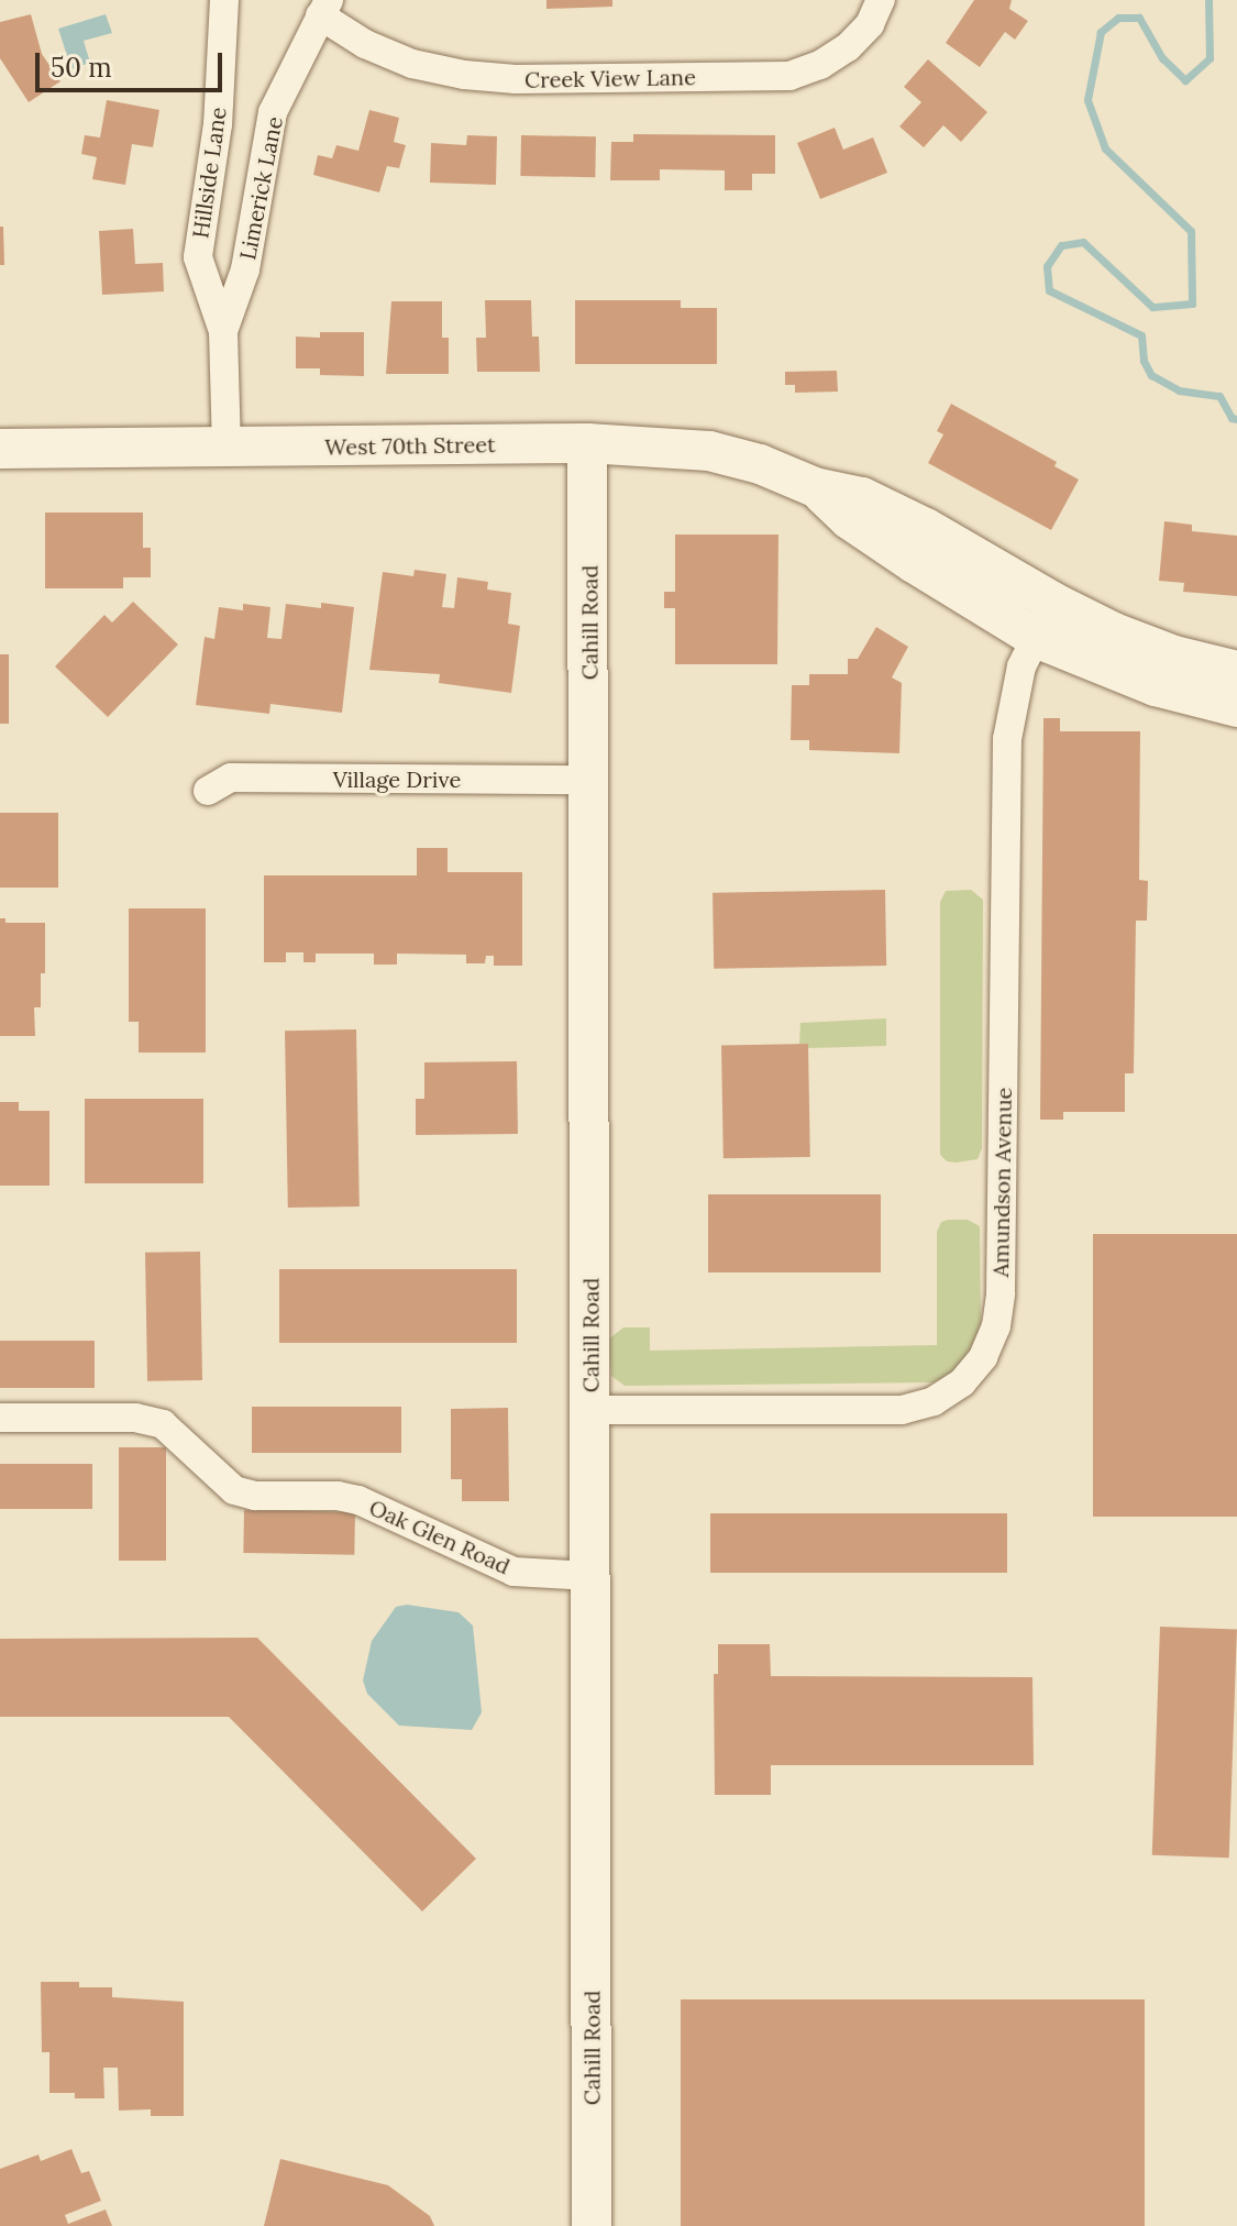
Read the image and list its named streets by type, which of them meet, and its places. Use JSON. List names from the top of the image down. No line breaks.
{"streets":{"street":["Creek View Lane","Hillside Lane","Limerick Lane","West 70th Street","Cahill Road","Village Drive","Amundson Avenue","Oak Glen Road"]},"crossings":[["Creek View Lane","Limerick Lane"],["Hillside Lane","Limerick Lane"],["Hillside Lane","West 70th Street"],["West 70th Street","Cahill Road"],["West 70th Street","Amundson Avenue"],["Cahill Road","Village Drive"],["Cahill Road","Amundson Avenue"],["Cahill Road","Oak Glen Road"]],"scale_bar":"50 m"}
